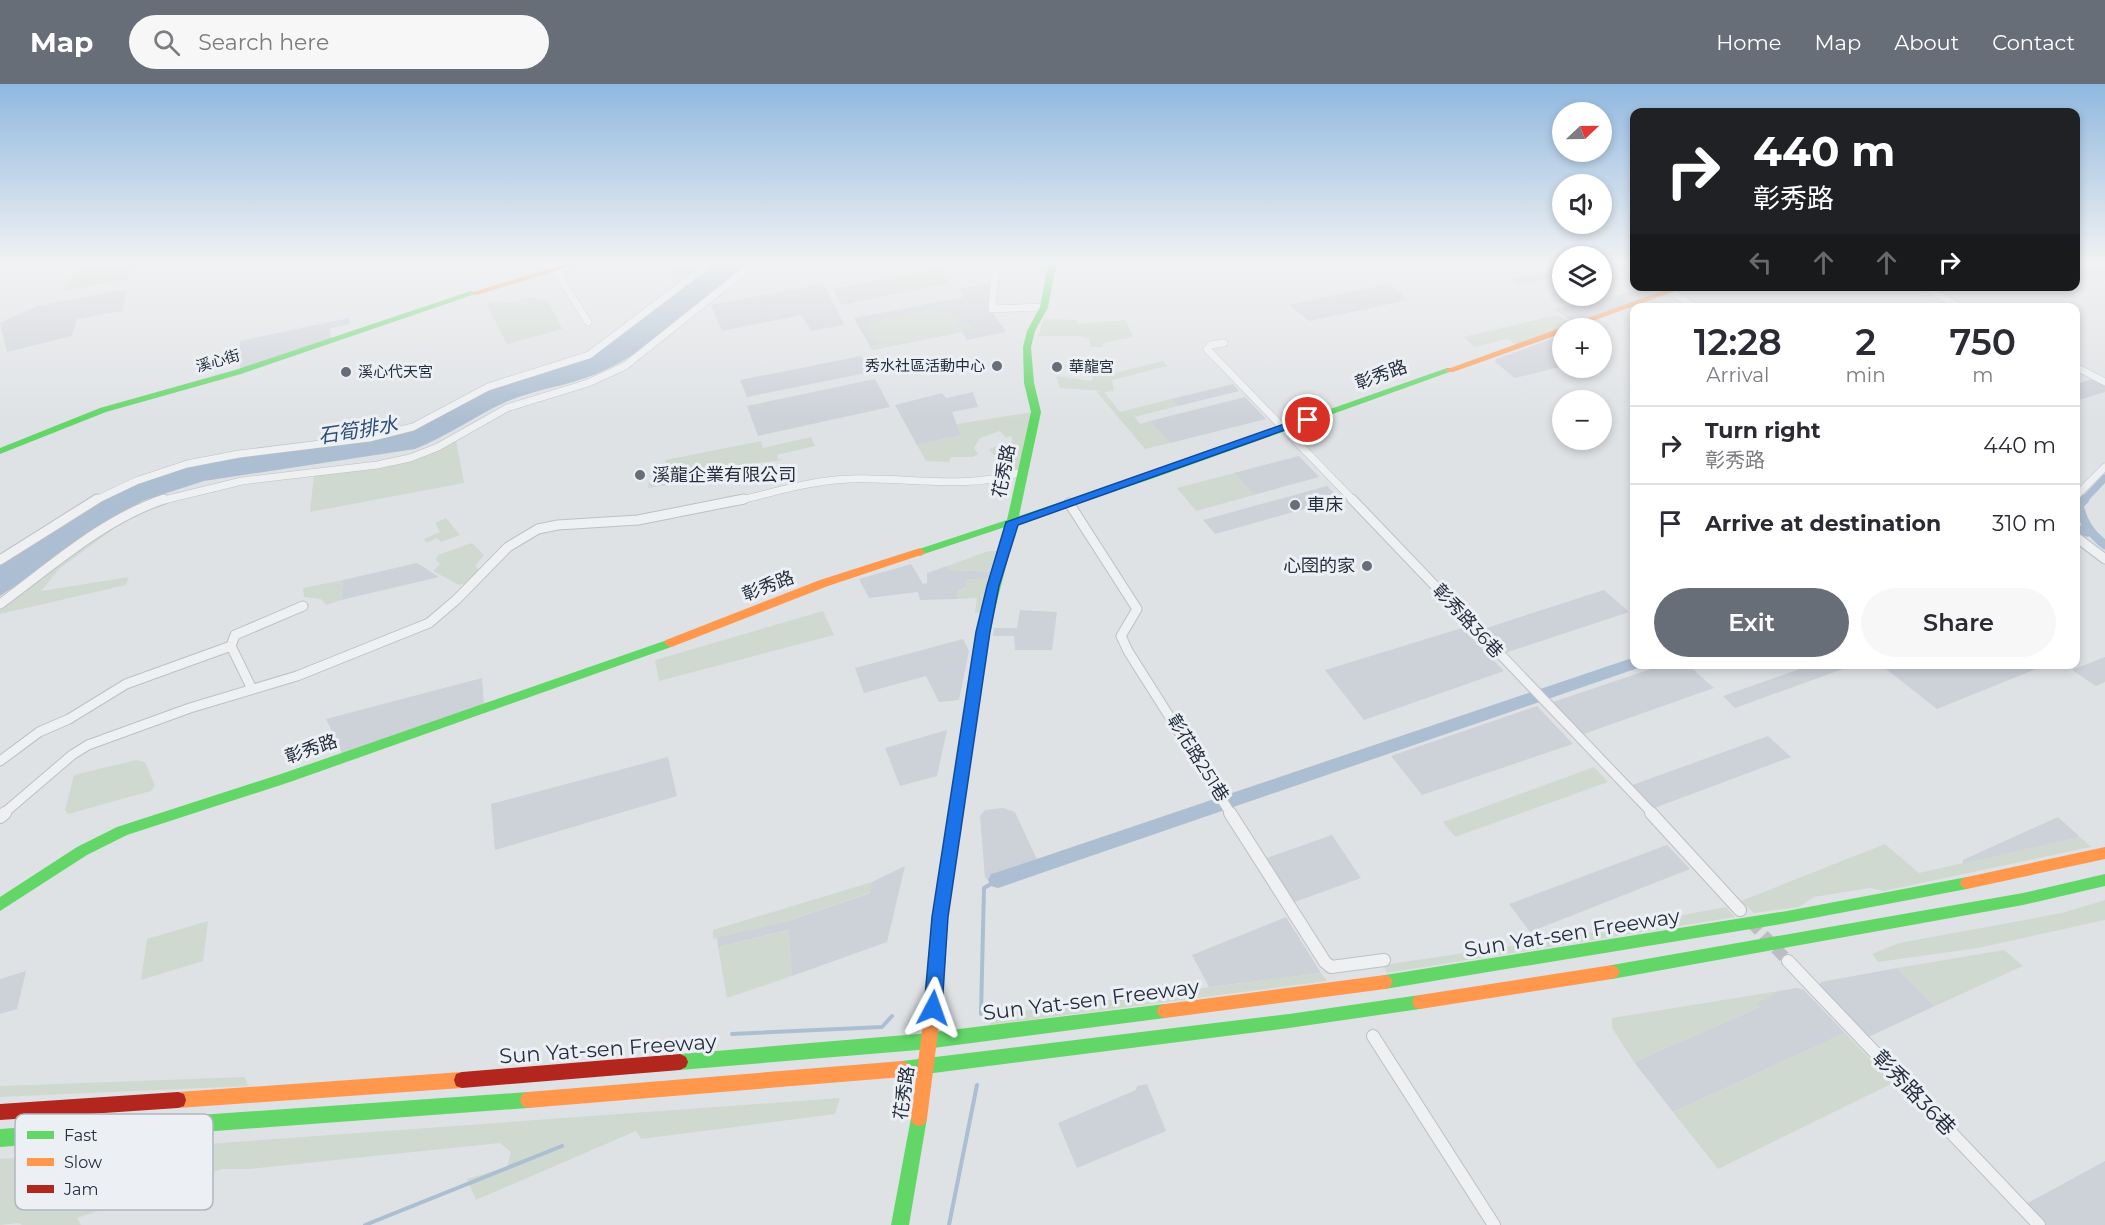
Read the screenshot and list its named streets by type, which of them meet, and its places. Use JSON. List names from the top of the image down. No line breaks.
{"streets":{"main road":["溪心街","彰秀路","花秀路","Sun Yat-sen Freeway"],"street":["彰秀路36巷","彰花路251巷"]},"crossings":[["彰秀路","花秀路"],["彰秀路","彰秀路36巷"],["彰秀路","彰花路251巷"]],"water":["石筍排水"],"places":["秀水社區活動中心","華龍宮","溪心代天宮","溪龍企業有限公司","車床","心囹的家"],"legend":["Fast","Slow","Jam"],"north":"right","page":{"header":"Map","search":"Search here","nav":["Home","Map","About","Contact"],"map_buttons":["+","−"],"turn":["440 m","彰秀路"],"eta":["12:28","Arrival","2","min","750","m"],"list":[{"name":"Turn right","note":"彰秀路","value":"440 m"},{"name":"Arrive at destination","value":"310 m"}],"buttons":["Exit","Share"]}}
